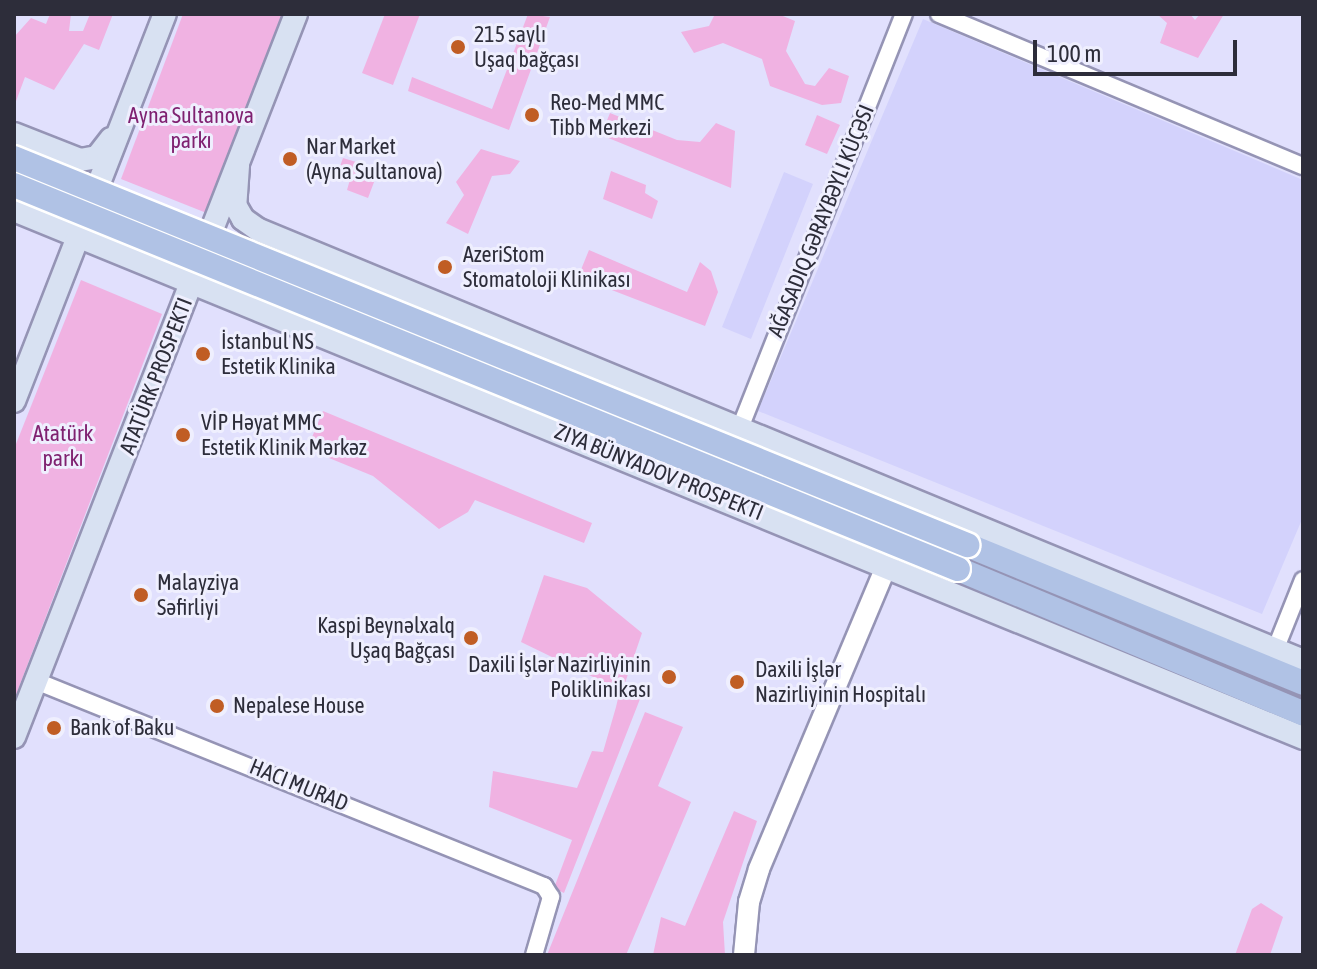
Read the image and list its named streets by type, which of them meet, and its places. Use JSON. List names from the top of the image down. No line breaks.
{"streets":{"main road":["ATATÜRK PROSPEKTI","ZIYA BÜNYADOV PROSPEKTI"]},"crossings":[["ATATÜRK PROSPEKTI","ZIYA BÜNYADOV PROSPEKTI"]],"parks":["Ayna Sultanova parkı","Atatürk parkı"],"places":["215 saylı Uşaq bağçası","Reo-Med MMC Tibb Merkezi","Nar Market (Ayna Sultanova)","AzeriStom Stomatoloji Klinikası","İstanbul NS Estetik Klinika","VİP Həyat MMC Estetik Klinik Mərkəz","Malayziya Səfirliyi","Kaspi Beynəlxalq Uşaq Bağçası","Daxili İşlər Nazirliyinin Poliklinikası","Daxili İşlər Nazirliyinin Hospitalı","Nepalese House","Bank of Baku"],"scale_bar":"100 m"}
